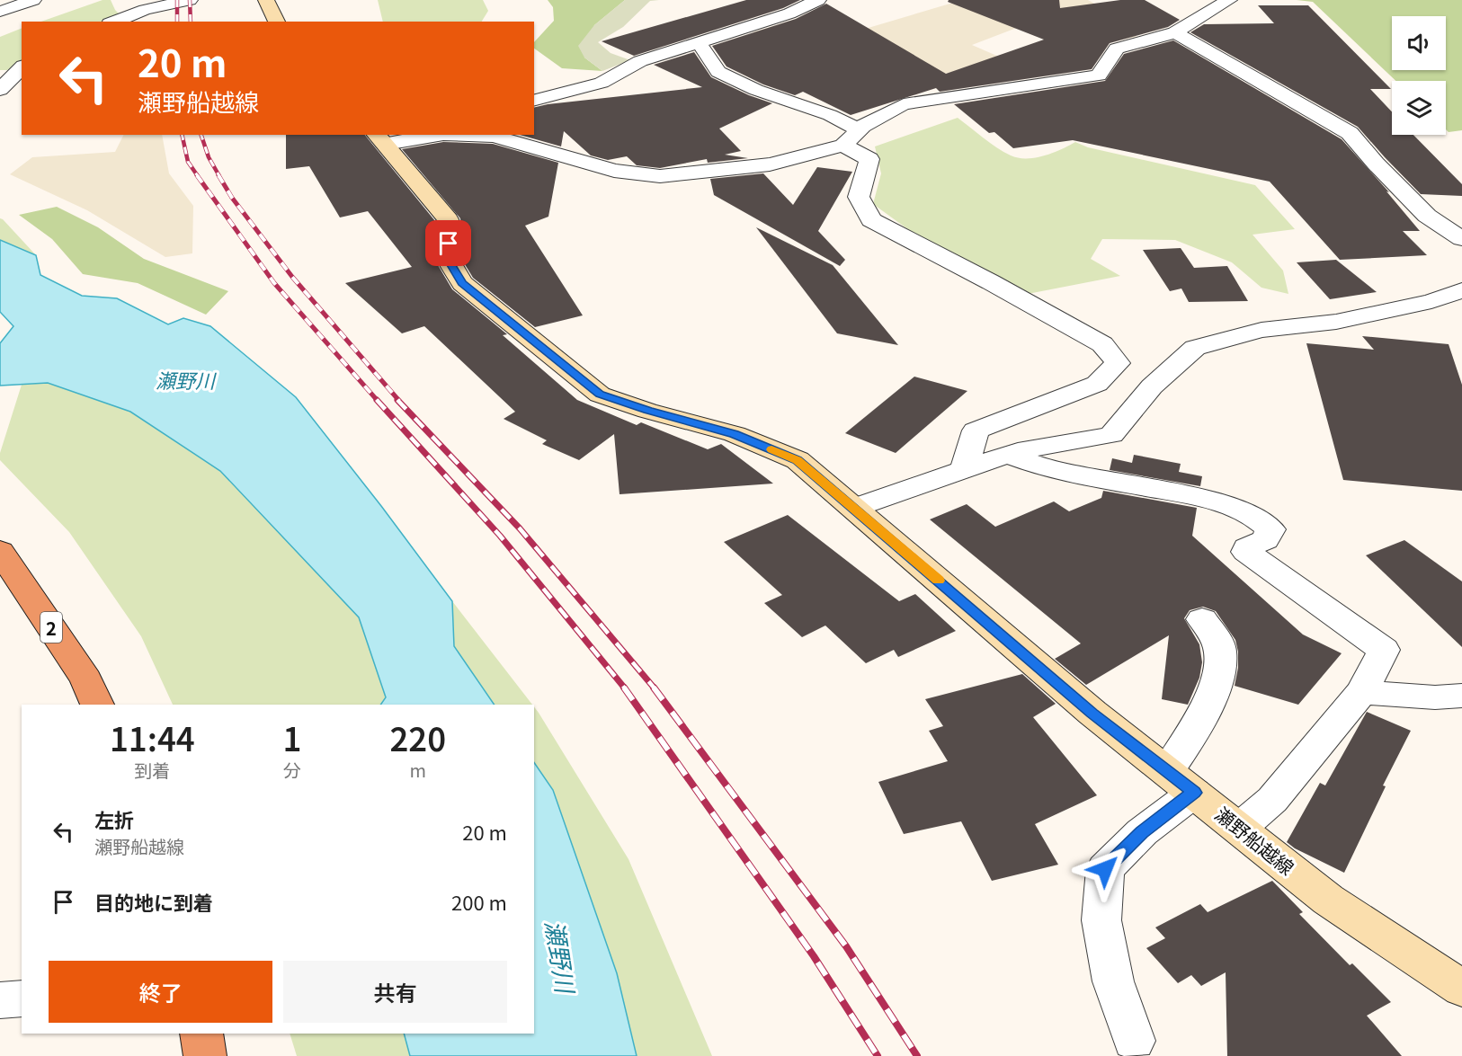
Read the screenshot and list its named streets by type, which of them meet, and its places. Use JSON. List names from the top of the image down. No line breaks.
{"streets":{"highway":["2"],"main road":["瀬野船越線"]},"water":["瀬野川"],"page":{"turn":["20 m","瀬野船越線"],"eta":["11:44","到着","1","分","220","m"],"list":[{"name":"左折","note":"瀬野船越線","value":"20 m"},{"name":"目的地に到着","value":"200 m"}],"buttons":["終了","共有"]}}
